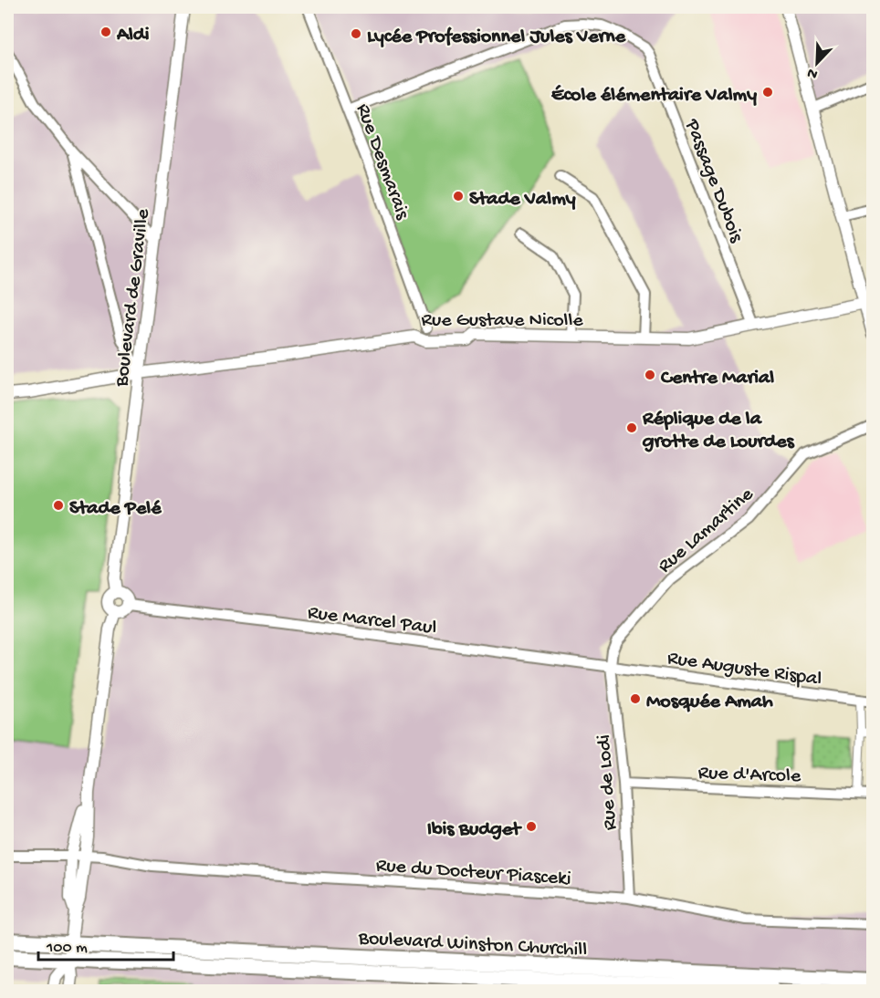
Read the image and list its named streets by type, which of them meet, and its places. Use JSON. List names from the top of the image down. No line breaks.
{"streets":{"main road":["Boulevard Winston Churchill"],"street":["Rue Desmarais","Passage Dubois","Boulevard de Graville","Rue Gustave Nicolle","Rue Lamartine","Rue Marcel Paul","Rue Auguste Rispal","Rue d'Arcole","Rue de Lodi","Rue du Docteur Piasceki"]},"crossings":[["Rue Desmarais","Passage Dubois"],["Passage Dubois","Rue Gustave Nicolle"],["Boulevard de Graville","Rue Gustave Nicolle"],["Boulevard de Graville","Rue Marcel Paul"],["Rue Lamartine","Rue Marcel Paul"],["Rue Lamartine","Rue Auguste Rispal"],["Rue Lamartine","Rue de Lodi"],["Rue Marcel Paul","Rue Auguste Rispal"],["Rue Marcel Paul","Rue de Lodi"],["Rue Auguste Rispal","Rue de Lodi"],["Rue d'Arcole","Rue de Lodi"],["Rue de Lodi","Rue du Docteur Piasceki"]],"places":["Aldi","Lycée Professionnel Jules Verne","École élémentaire Valmy","Stade Valmy","Centre Marial","Réplique de la grotte de Lourdes","Stade Pelé","Mosquée Amah","Ibis Budget"],"scale_bar":"100 m","north":"bottom left"}
